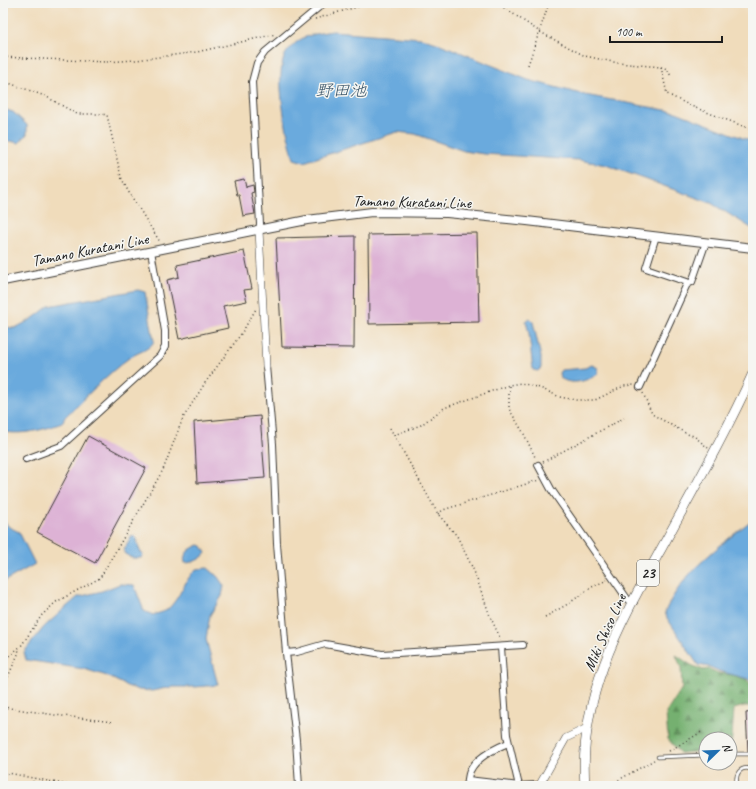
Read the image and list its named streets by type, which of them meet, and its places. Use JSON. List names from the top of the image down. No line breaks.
{"streets":{"main road":["Tamano Kuratani Line","23","Miki Shiso Line"]},"water":["野田池"],"scale_bar":"100 m","north":"top right"}
